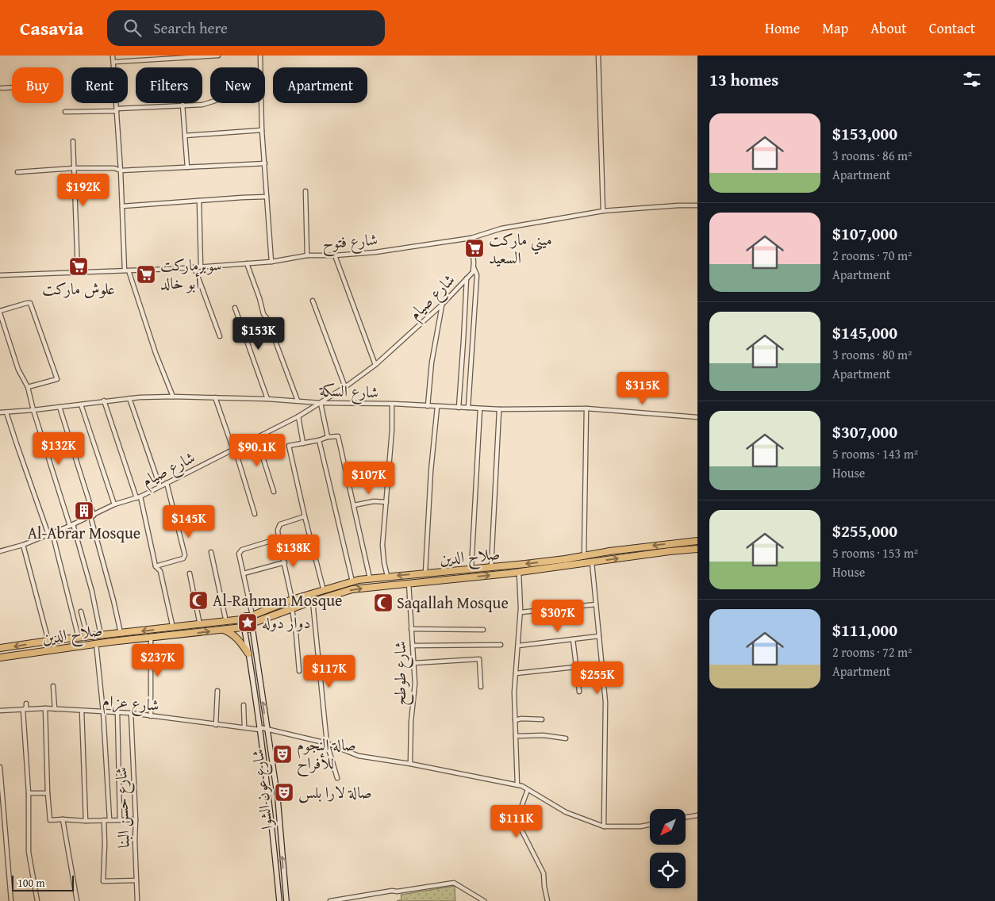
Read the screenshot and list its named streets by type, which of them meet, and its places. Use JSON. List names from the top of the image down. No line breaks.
{"streets":{"highway":["صلاح الدين"],"main road":["شارع عون الشوا"],"street":["شارع فتوح","شارع صيام","شارع السكة","شارع طوطح","شارع عزام","شارع حسن البنا"]},"crossings":[["شارع فتوح","شارع صيام"],["شارع صيام","شارع السكة"],["صلاح الدين","شارع طوطح"],["صلاح الدين","شارع عون الشوا"],["شارع طوطح","شارع عزام"],["شارع عزام","شارع عون الشوا"],["شارع عزام","شارع حسن البنا"]],"places":{"supermarket":["ميني ماركت السعيد","علوش ماركت","سوبرماركت أبو خالد"],"building":["Al-Abrar Mosque"],"mosque":["Al-Rahman Mosque","Saqallah Mosque"],"place":["دوار دوله"],"theatre":["صالة النجوم للأفراح","صالة لارا بلس"]},"scale_bar":"100 m","north":"bottom left","page":{"header":"Casavia","search":"Search here","nav":["Home","Map","About","Contact"],"heading":"13 homes","chip":["Buy","Rent","Filters","New","Apartment"],"list":[{"name":"$153,000","note":"3 rooms · 86 m² · Apartment"},{"name":"$107,000","note":"2 rooms · 70 m² · Apartment"},{"name":"$145,000","note":"3 rooms · 80 m² · Apartment"},{"name":"$307,000","note":"5 rooms · 143 m² · House"},{"name":"$255,000","note":"5 rooms · 153 m² · House"},{"name":"$111,000","note":"2 rooms · 72 m² · Apartment"}],"price":["$192K","$153K","$315K","$132K","$90.1K","$107K","$145K","$138K","$307K","$237K","$117K","$255K","$111K"],"scale":"100 m"}}
